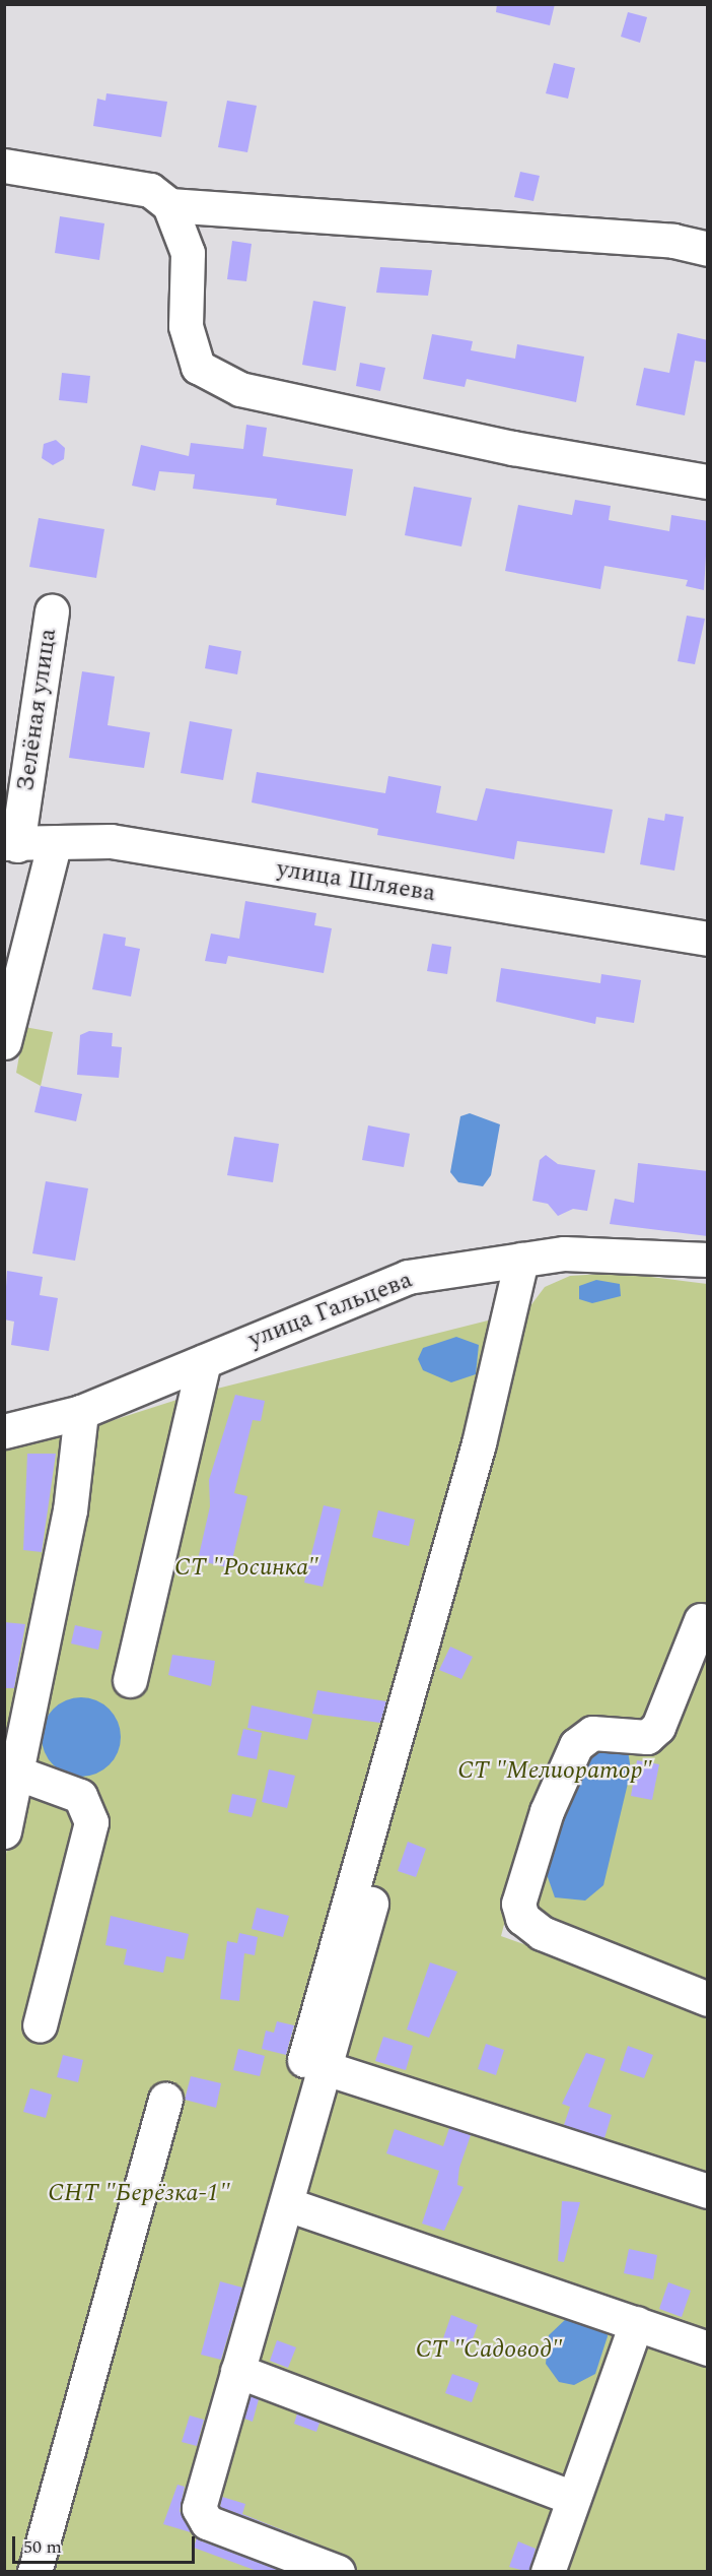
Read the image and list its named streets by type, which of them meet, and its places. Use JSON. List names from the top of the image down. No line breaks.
{"streets":{"street":["Зелёная улица","улица Шляева","улица Гальцева"]},"crossings":[["Зелёная улица","улица Шляева"]],"parks":["СТ \"Росинка\"","СТ \"Мелиоратор\"","СНТ \"Берёзка-1\"","СТ \"Садовод\""],"scale_bar":"50 m"}
